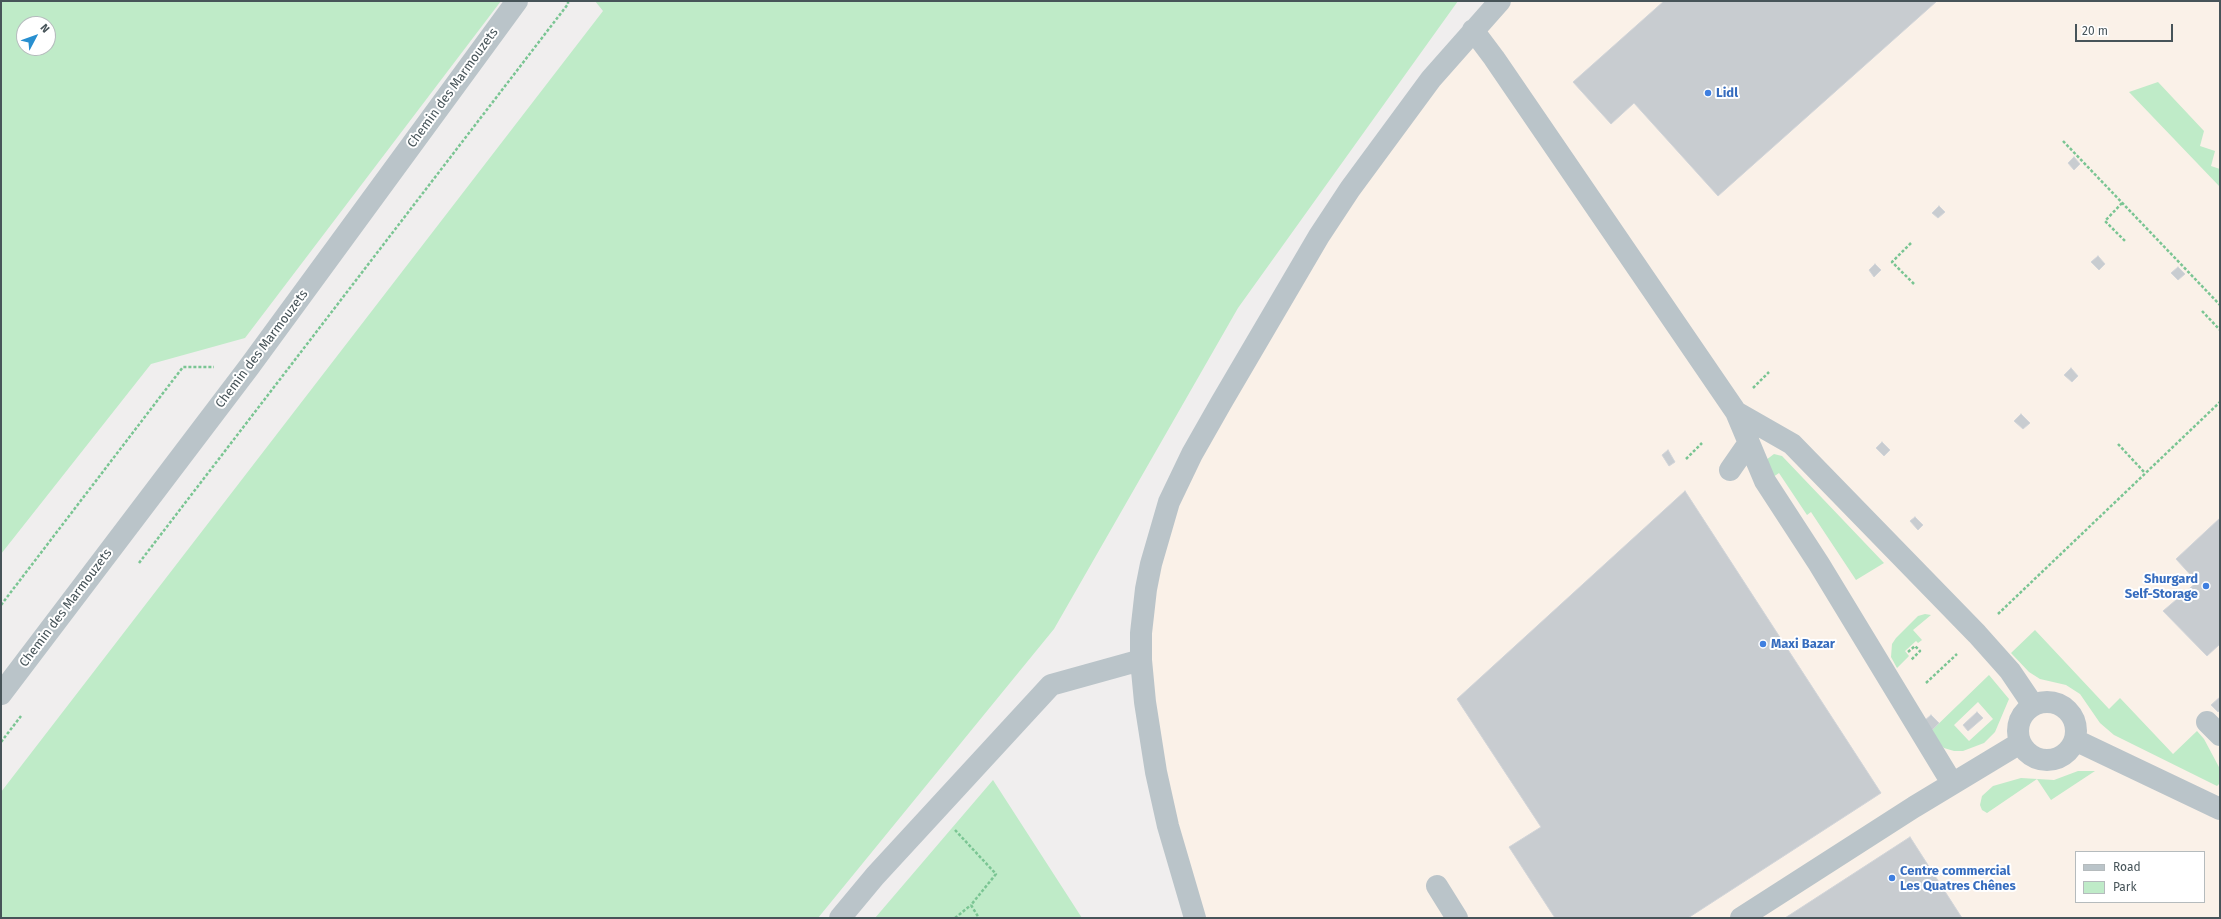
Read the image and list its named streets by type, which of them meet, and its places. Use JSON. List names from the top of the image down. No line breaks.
{"streets":{"street":["Chemin des Marmouzets"]},"places":["Lidl","Shurgard Self-Storage","Maxi Bazar","Centre commercial Les Quatres Chênes"],"legend":["Road","Park"],"scale_bar":"20 m","north":"top right"}
